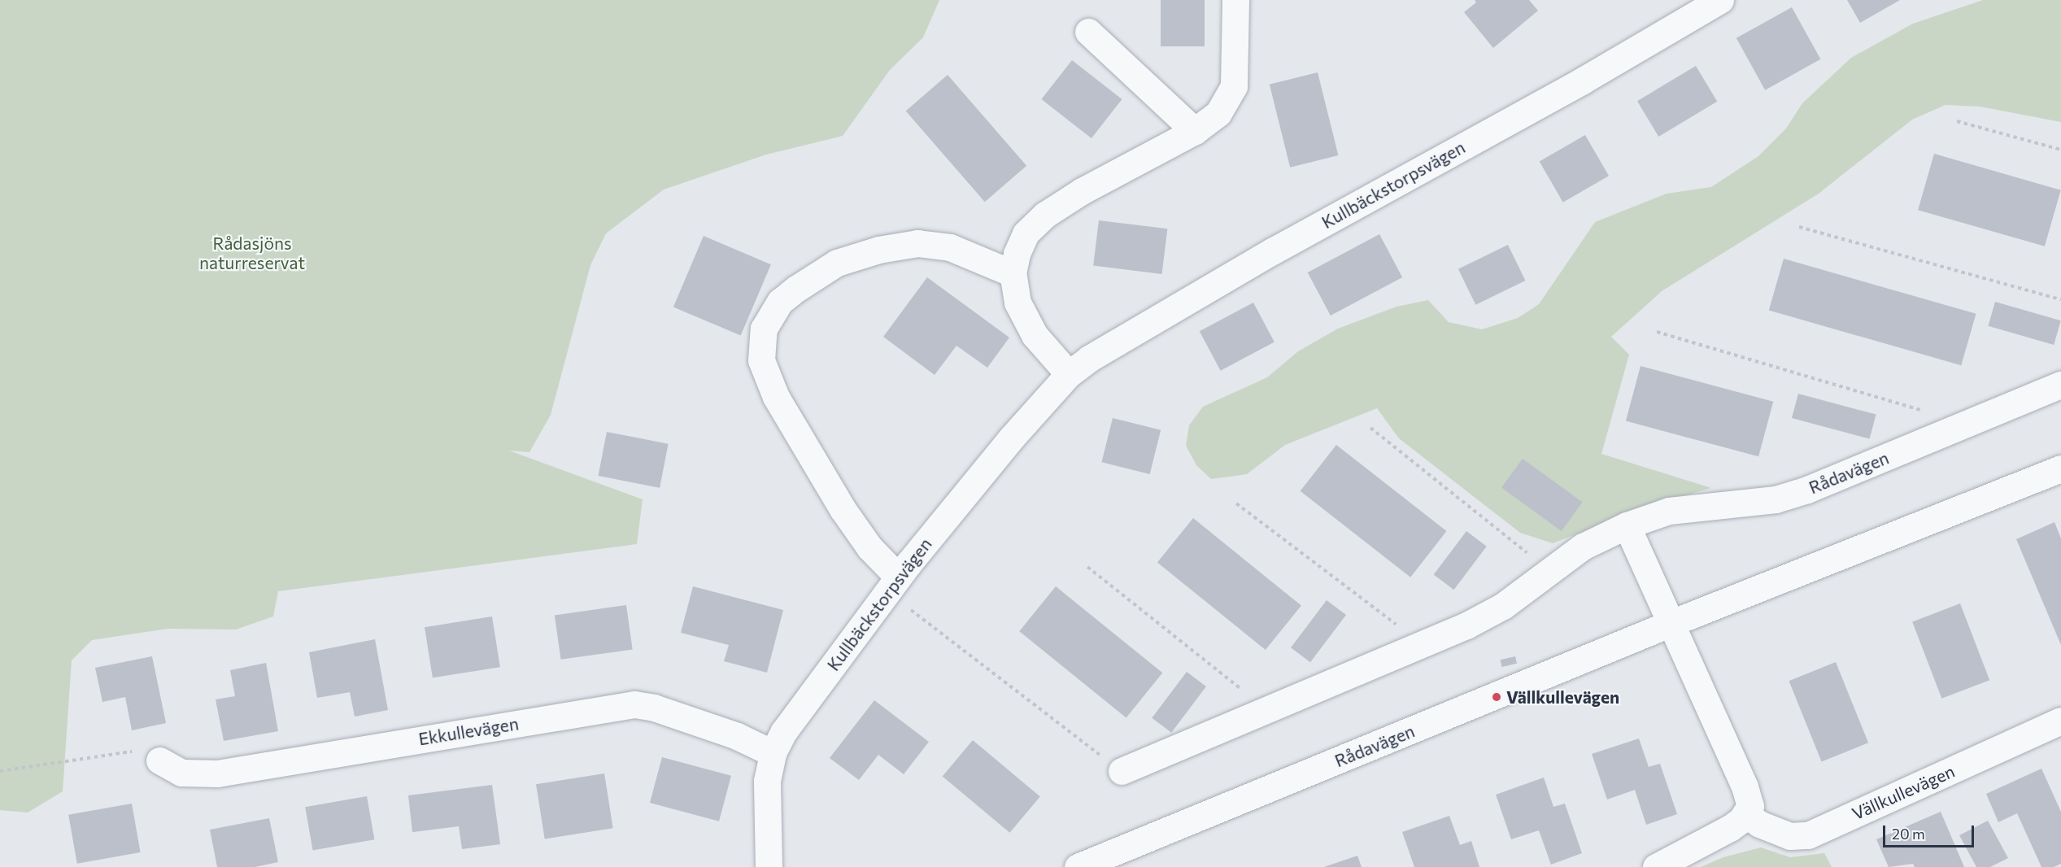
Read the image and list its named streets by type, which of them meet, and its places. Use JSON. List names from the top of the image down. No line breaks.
{"streets":{"street":["Kullbäckstorpsvägen","Rådavägen","Ekkullevägen","Vällkullevägen"]},"crossings":[["Kullbäckstorpsvägen","Ekkullevägen"]],"parks":["Rådasjöns naturreservat"],"places":["Vällkullevägen"],"scale_bar":"20 m"}
